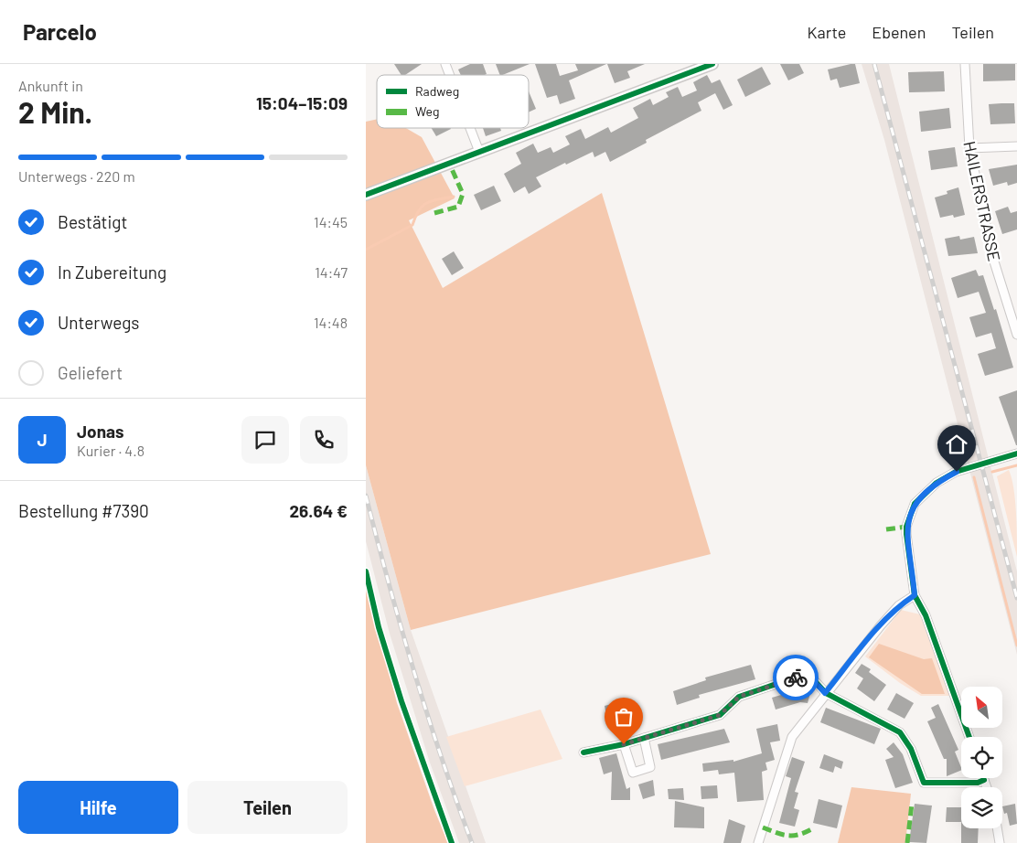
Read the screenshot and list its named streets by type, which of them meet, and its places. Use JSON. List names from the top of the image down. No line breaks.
{"streets":{"street":["HAILERSTRASSE"]},"legend":["Radweg","Weg"],"north":"top left","page":{"header":"Parcelo","nav":["Karte","Ebenen","Teilen"],"heading":["2 Min.","Ankunft in","15:04–15:09"],"panel":["Jonas","Kurier · 4.8","Bestellung #7390","26.64 €"],"bar":"Unterwegs · 220 m","list":[["Bestätigt","14:45"],["In Zubereitung","14:47"],["Unterwegs","14:48"],"Geliefert"],"round":"J","buttons":["Hilfe","Teilen"]}}
